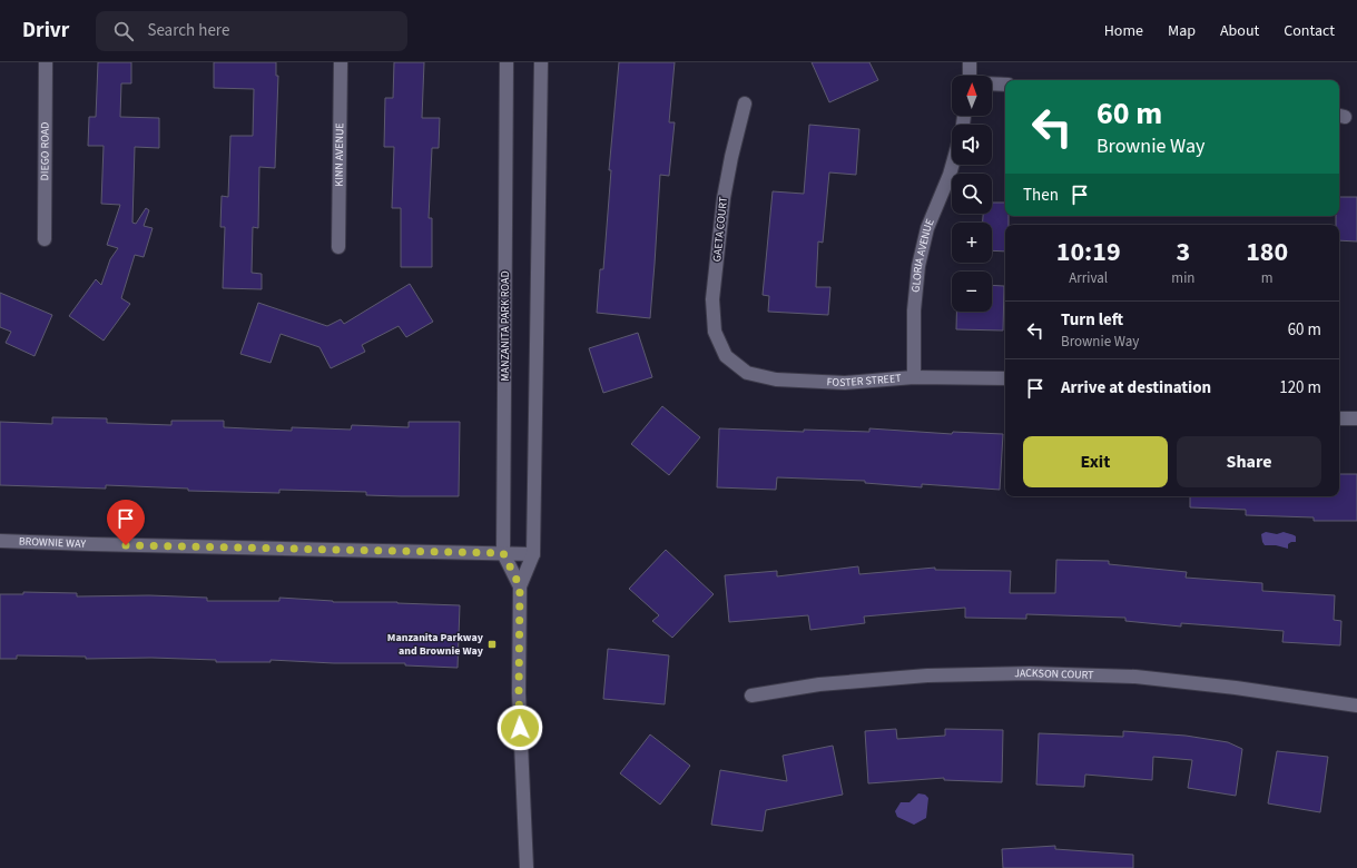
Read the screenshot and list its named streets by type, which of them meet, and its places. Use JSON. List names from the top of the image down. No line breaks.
{"streets":{"street":["DIEGO ROAD","KINN AVENUE","GAETA COURT","GLORIA AVENUE","MANZANITA PARK ROAD","FOSTER STREET","BROWNIE WAY","JACKSON COURT"]},"crossings":[["GAETA COURT","FOSTER STREET"],["GLORIA AVENUE","FOSTER STREET"],["MANZANITA PARK ROAD","BROWNIE WAY"]],"places":{"transit":["Manzanita Parkway and Brownie Way"]},"north":"top","page":{"header":"Drivr","search":"Search here","nav":["Home","Map","About","Contact"],"map_buttons":["+","−"],"turn":["60 m","Brownie Way"],"then":"Then","eta":["10:19","Arrival","3","min","180","m"],"list":[{"name":"Turn left","note":"Brownie Way","value":"60 m"},{"name":"Arrive at destination","value":"120 m"}],"buttons":["Exit","Share"]}}
